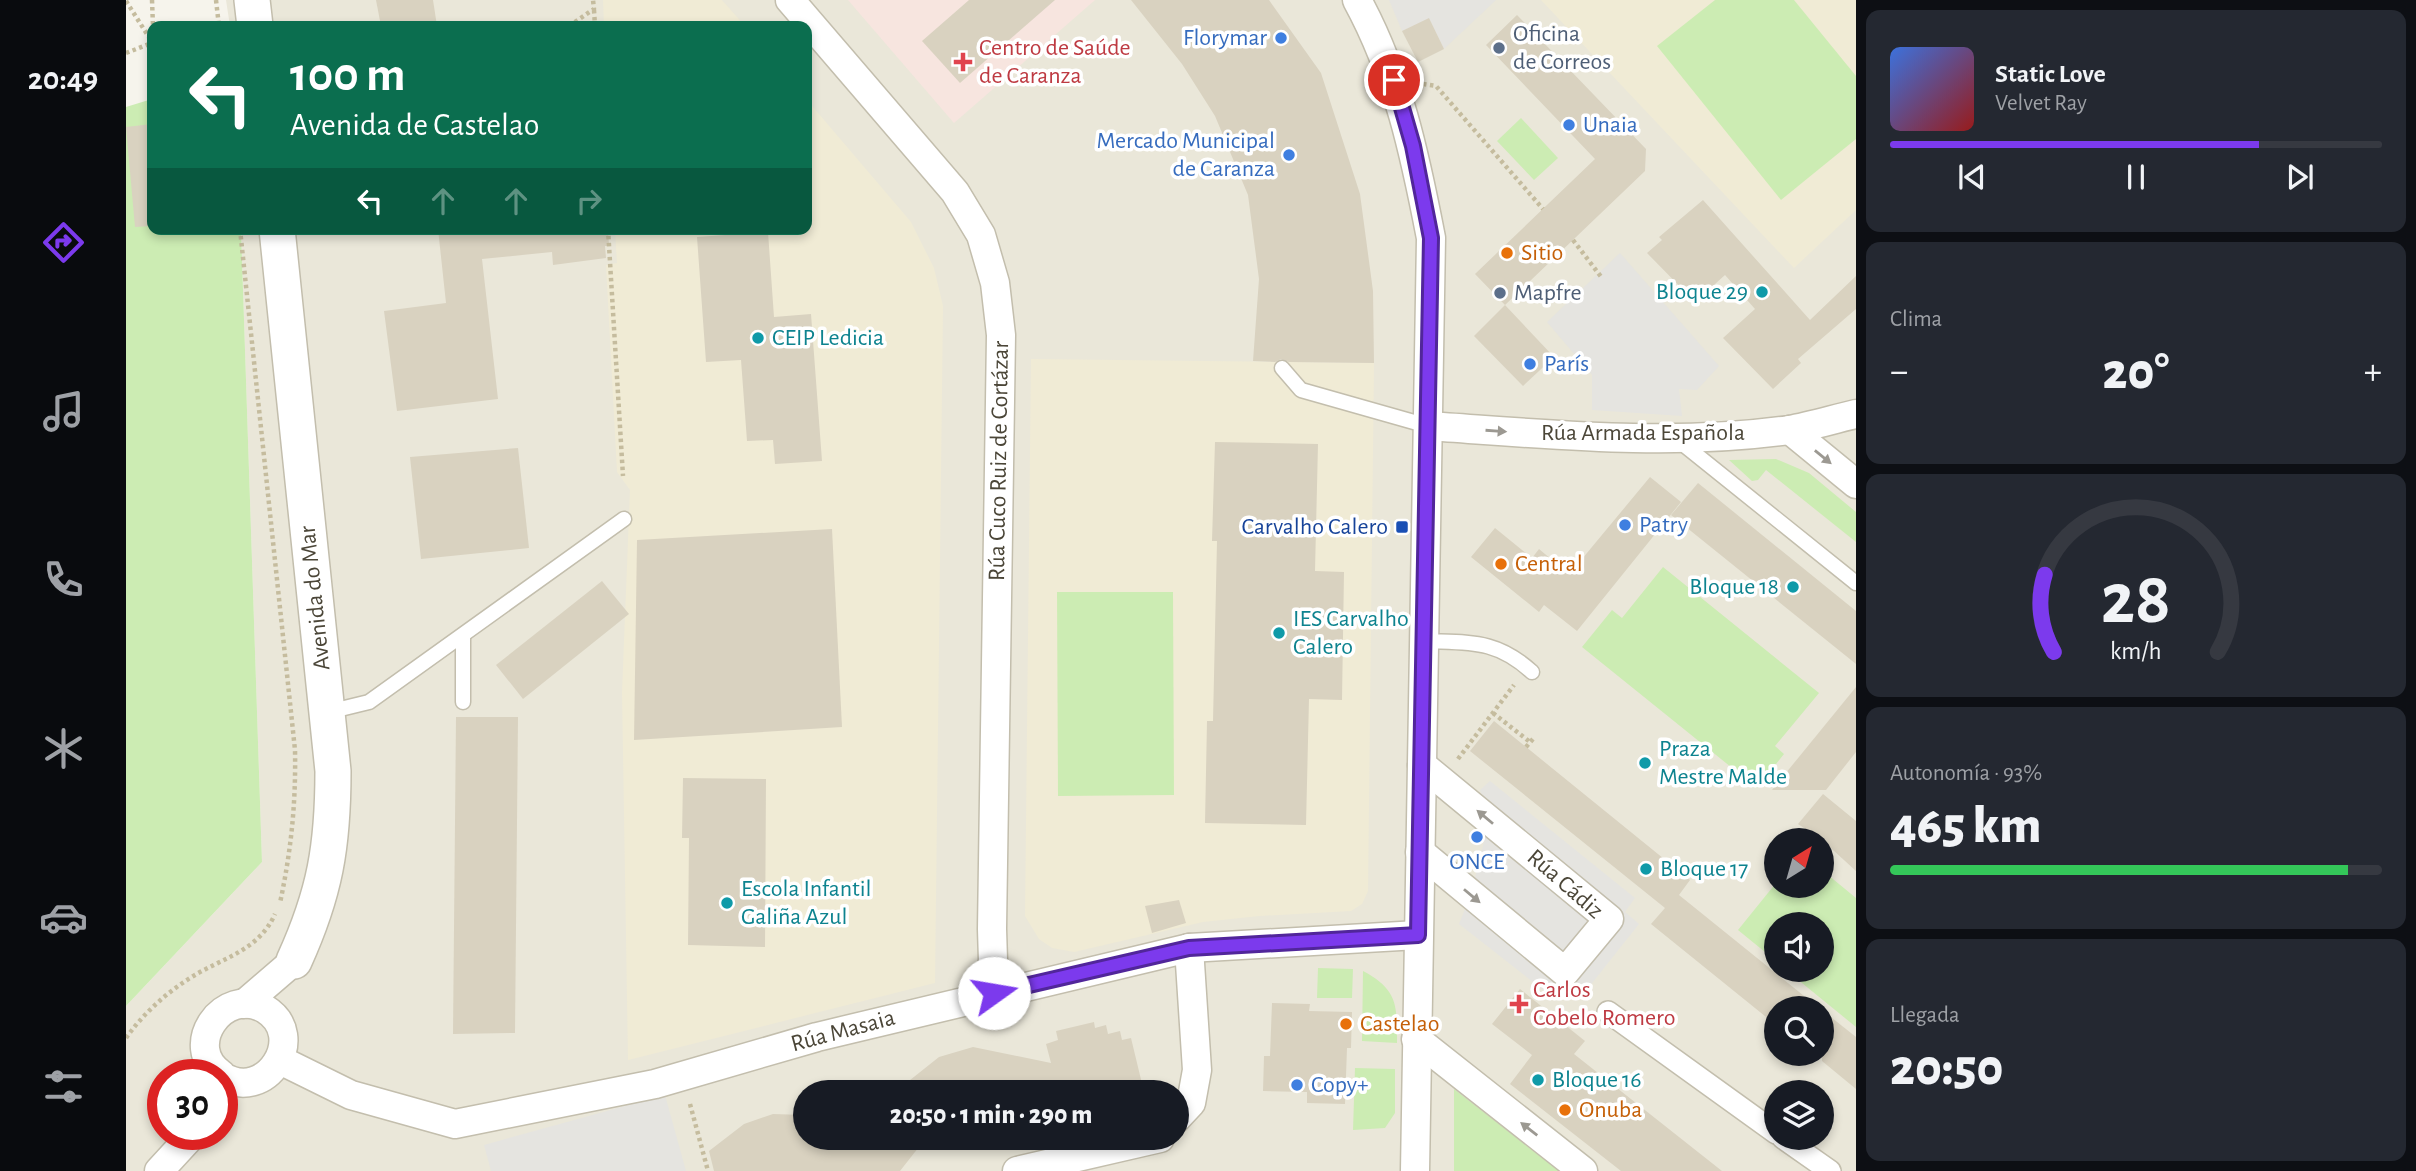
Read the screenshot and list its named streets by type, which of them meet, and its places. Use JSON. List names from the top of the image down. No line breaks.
{"streets":{"street":["Rúa Armada Española","Rúa Cuco Ruiz de Cortázar","Avenida do Mar","Rúa Cádiz","Rúa Masaia"]},"crossings":[["Rúa Cuco Ruiz de Cortázar","Rúa Masaia"]],"one_way":["Rúa Armada Española"],"places":{"other":["Florymar","Oficina de Correos","Unaia","Mercado Municipal de Caranza","Sitio","Bloque 29","Mapfre","CEIP Ledicia","París","Patry","Central","Bloque 18","IES Carvalho Calero","Praza Mestre Malde","ONCE","Bloque 17","Escola Infantil Galiña Azul","Castelao","Bloque 16","Copy+","Onuba"],"health":["Centro de Saúde de Caranza","Carlos Cobelo Romero"],"transit":["Carvalho Calero"]},"north":"top right","page":{"tabs":"20:49","turn":["100 m","Avenida de Castelao"],"song":["Static Love","Velvet Ray"],"tile":["Clima",["Autonomía · 93%","465 km"],["Llegada","20:50"]],"heat":["−","20°","+"],"limit":"30","trip":"20:50 · 1 min · 290 m","gauge":["28","km/h"]}}
